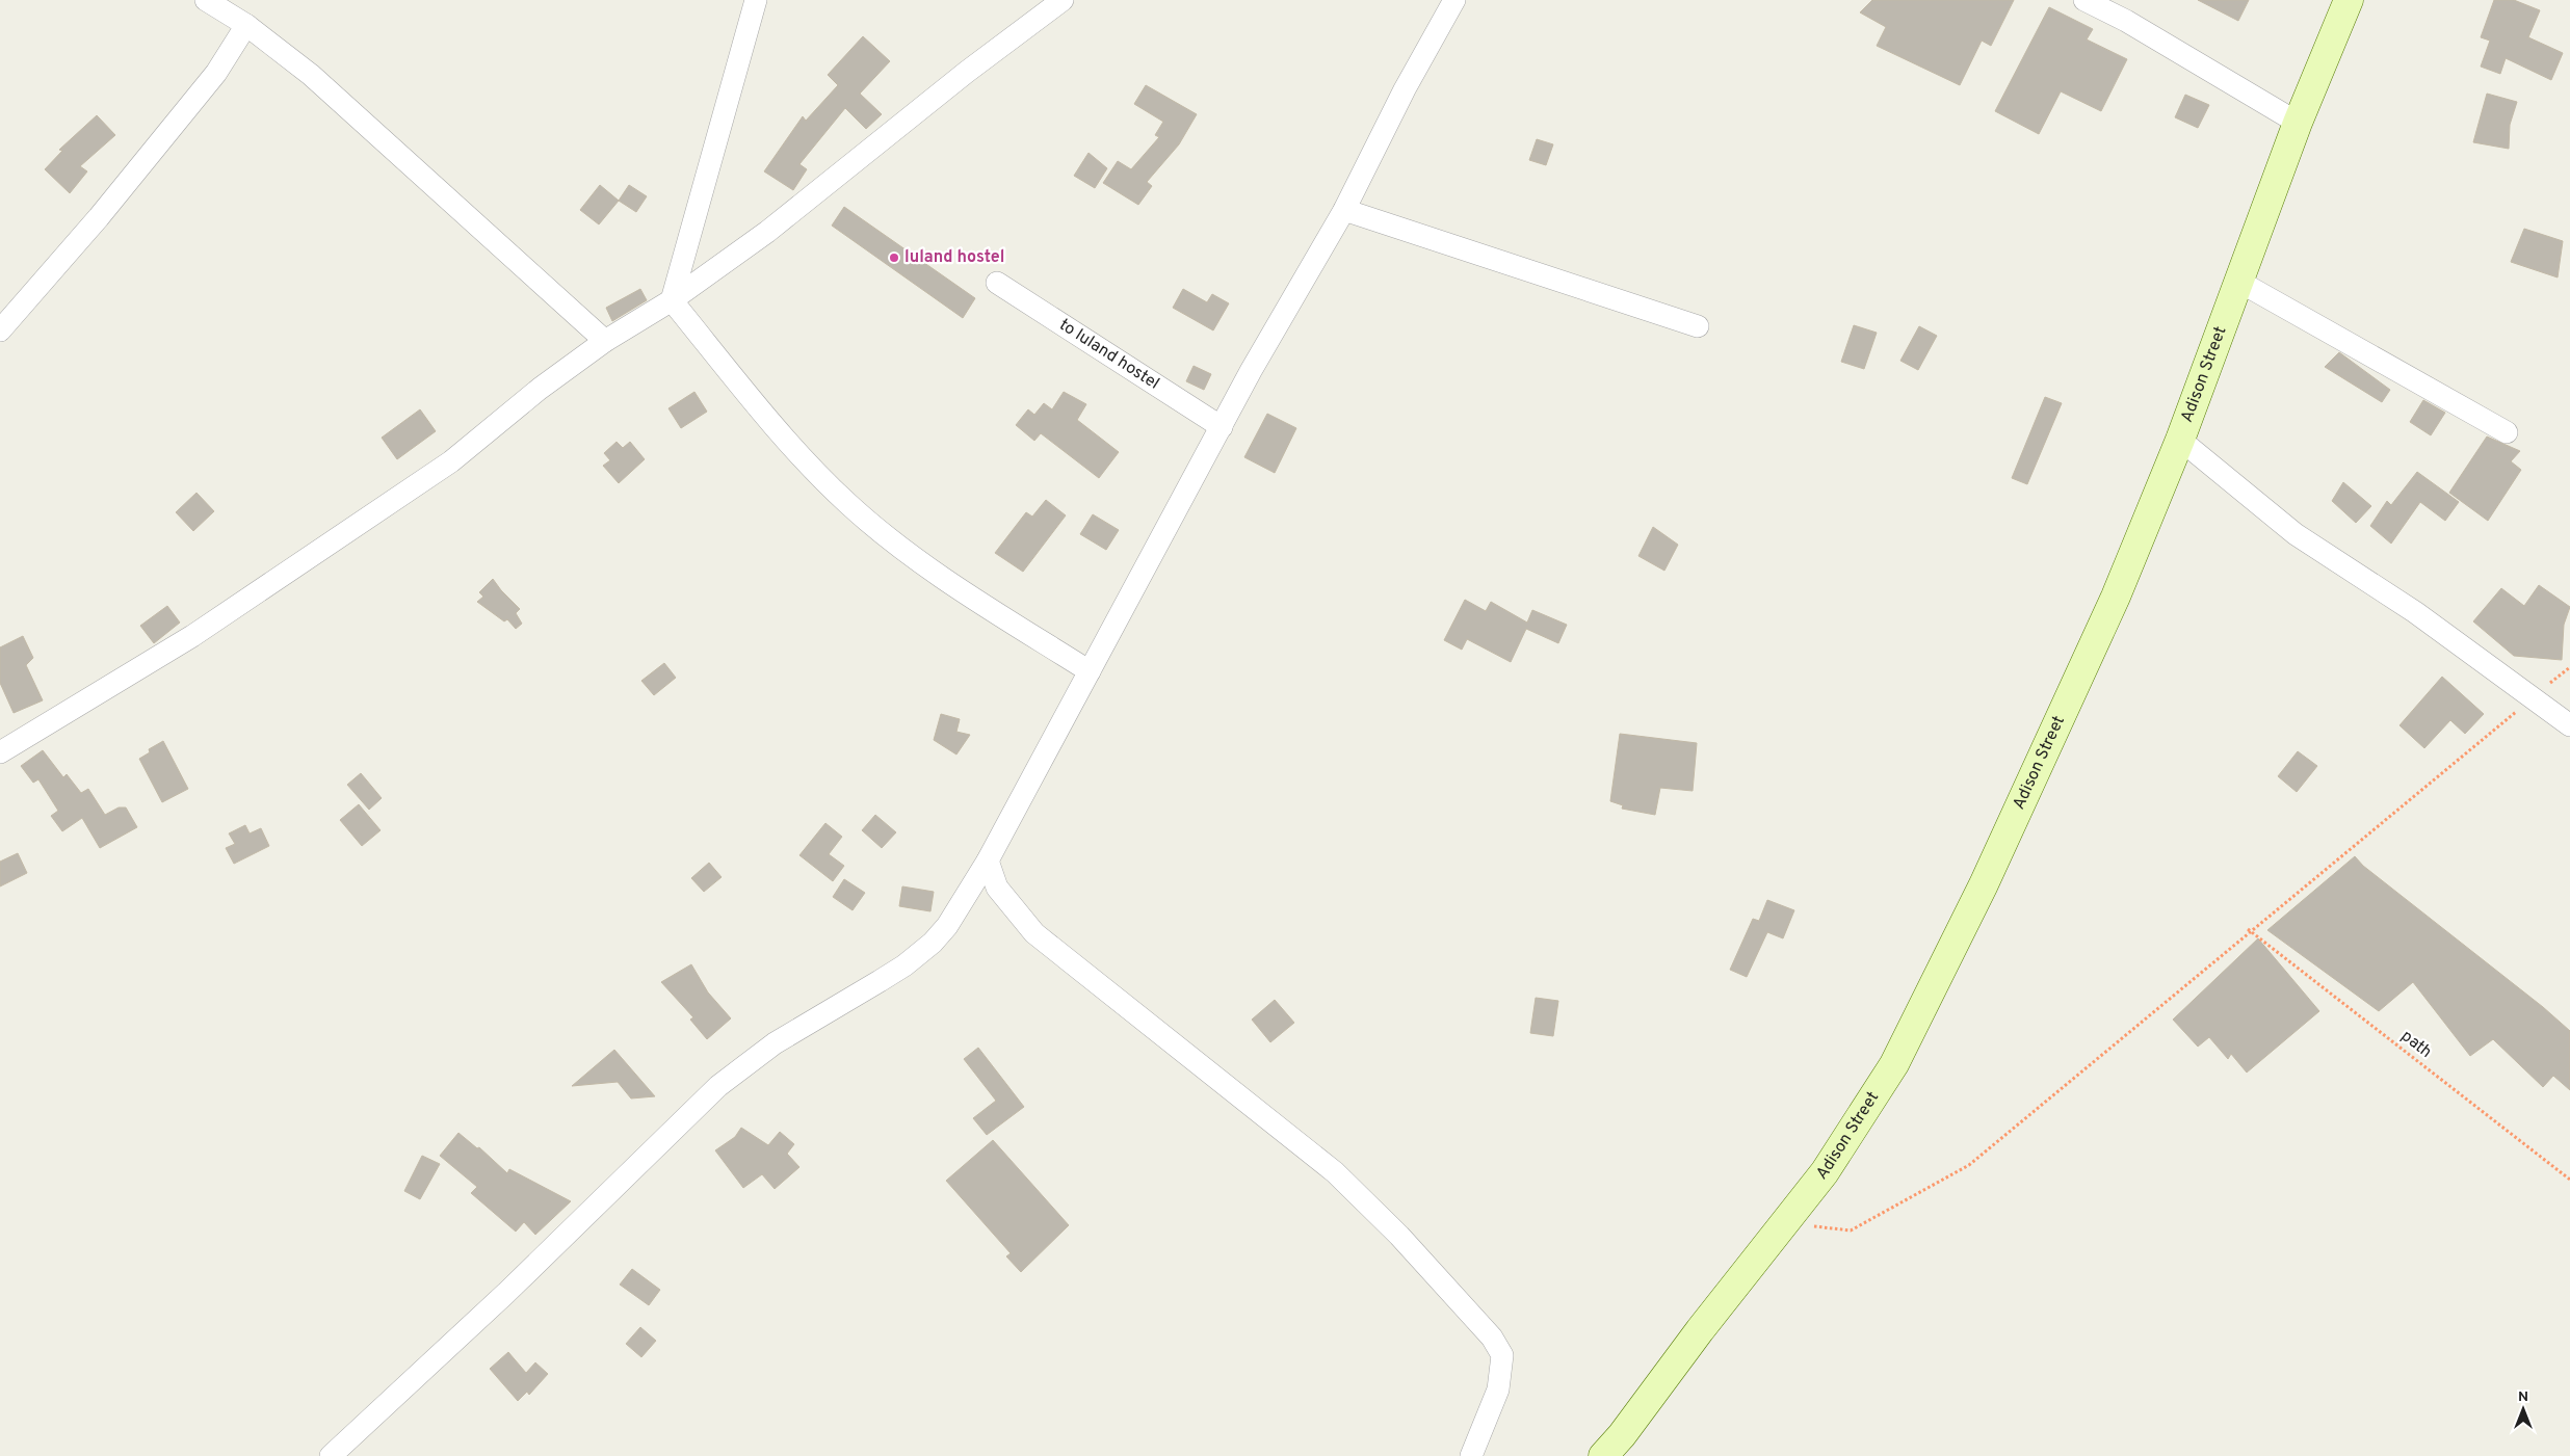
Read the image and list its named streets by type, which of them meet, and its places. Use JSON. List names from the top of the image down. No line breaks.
{"streets":{"street":["to luland hostel","Adison Street"],"path":["path"]},"places":["luland hostel"],"north":"top"}
